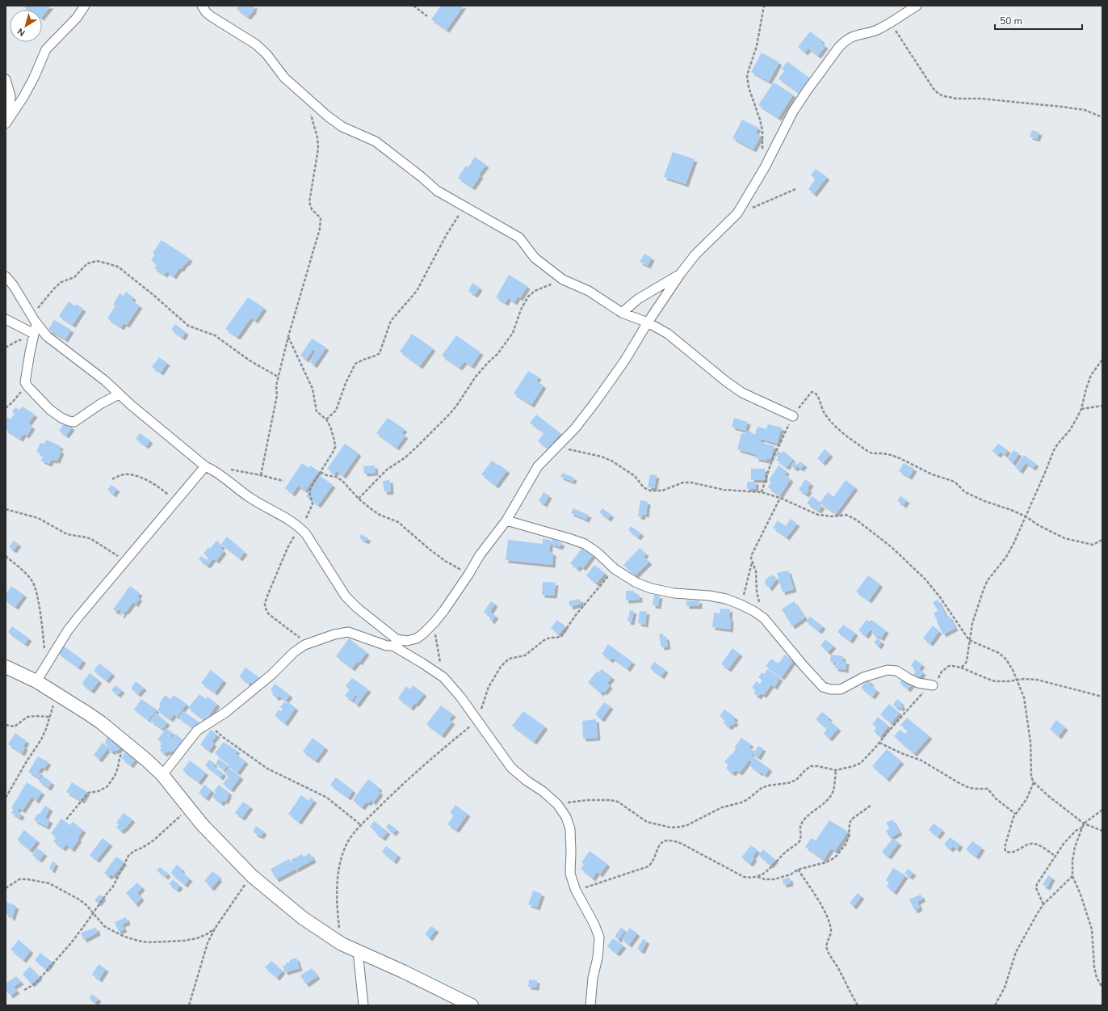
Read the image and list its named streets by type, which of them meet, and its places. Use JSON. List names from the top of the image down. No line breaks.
{"scale_bar":"50 m","north":"bottom left"}
